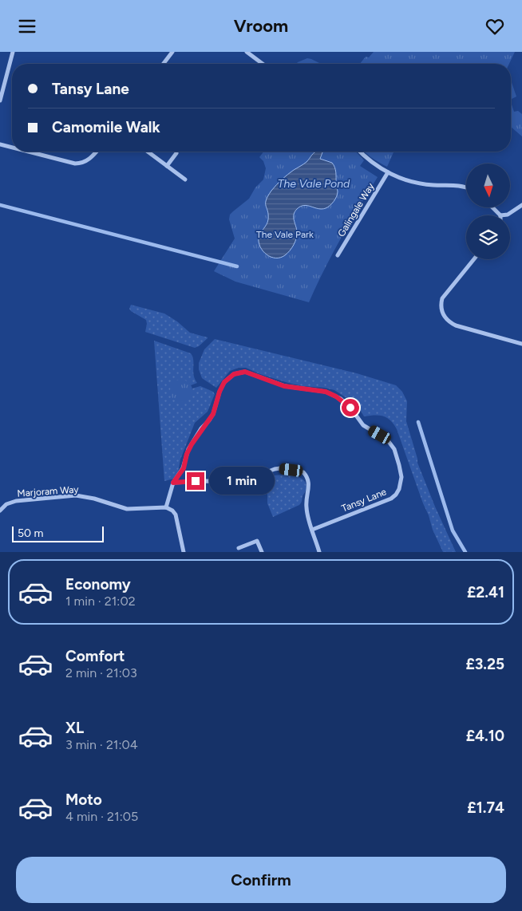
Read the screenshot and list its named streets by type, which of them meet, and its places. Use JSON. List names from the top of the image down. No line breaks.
{"streets":{"street":["Galingale Way","Marjoram Way","Tansy Lane"]},"crossings":[["Marjoram Way","Tansy Lane"]],"water":["The Vale Pond"],"parks":["The Vale Park"],"scale_bar":"50 m","north":"bottom","page":{"header":"Vroom","banner":["Tansy Lane","Camomile Walk"],"bubble":"1 min","scale":"50 m","list":[{"name":"Economy","note":"1 min · 21:02","value":"£2.41"},{"name":"Comfort","note":"2 min · 21:03","value":"£3.25"},{"name":"XL","note":"3 min · 21:04","value":"£4.10"},{"name":"Moto","note":"4 min · 21:05","value":"£1.74"}],"buttons":"Confirm"}}
